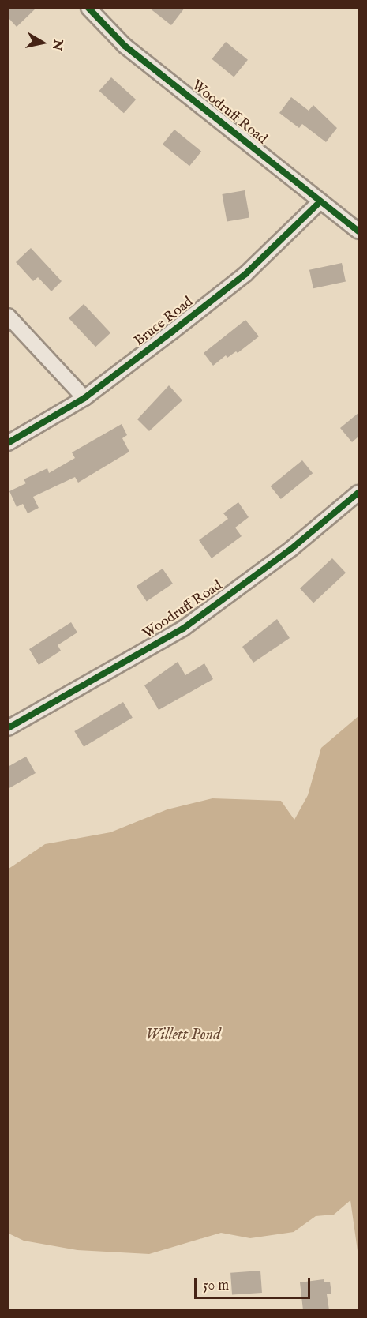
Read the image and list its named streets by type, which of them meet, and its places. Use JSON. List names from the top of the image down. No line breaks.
{"streets":{"street":["Woodruff Road","Bruce Road"]},"crossings":[["Woodruff Road","Bruce Road"]],"water":["Willett Pond"],"scale_bar":"50 m","north":"right"}
